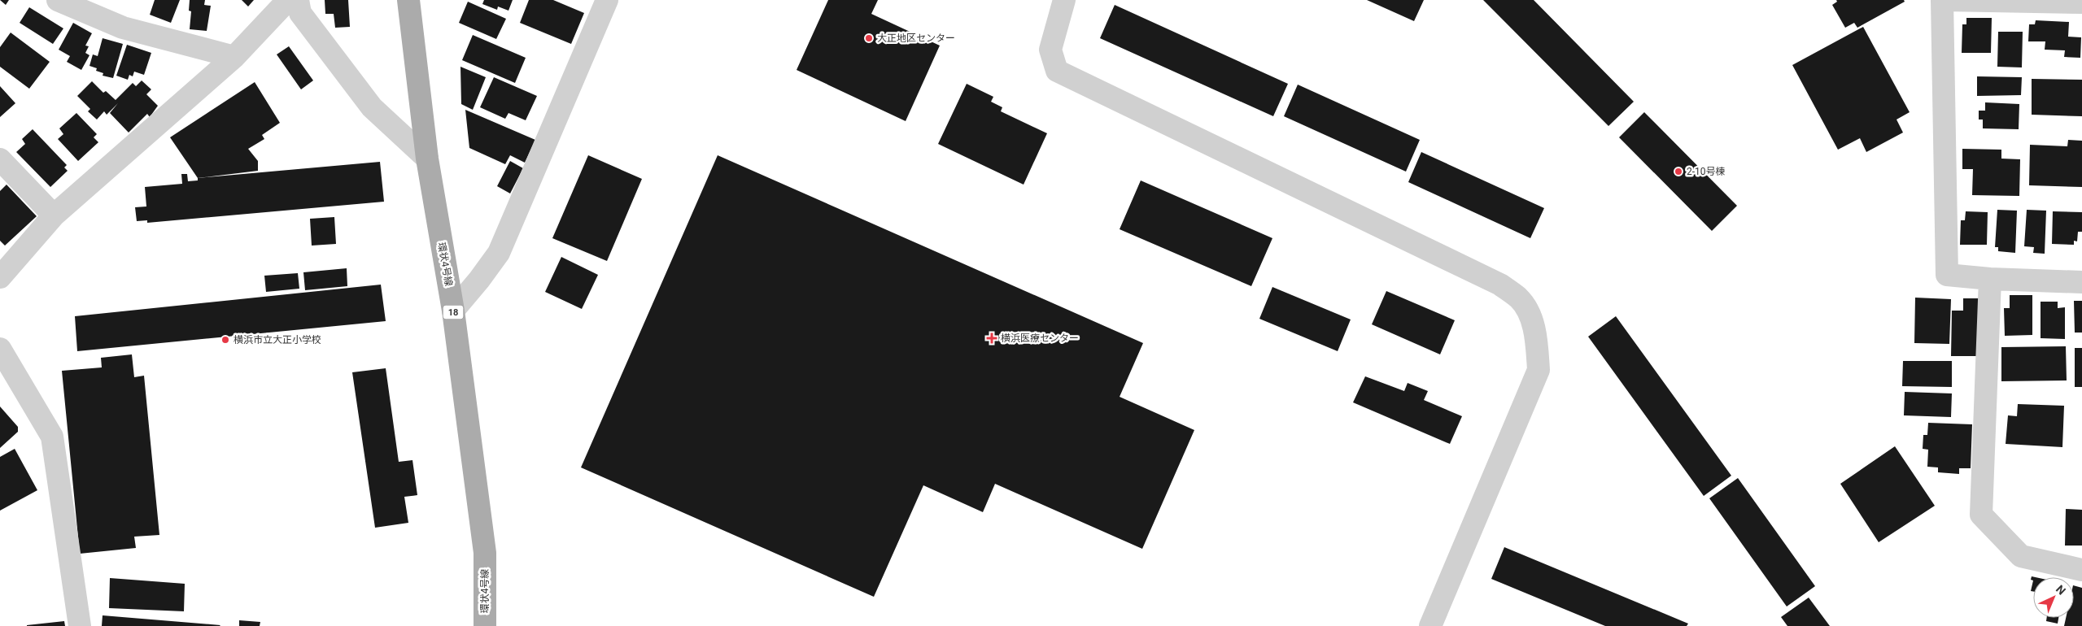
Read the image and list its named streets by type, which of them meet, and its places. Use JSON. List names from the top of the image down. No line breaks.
{"streets":{"main road":["環状4号線","18"]},"places":{"other":["大正地区センター","2-10号棟","横浜市立大正小学校"],"health":["横浜医療センター"]},"north":"top right"}
